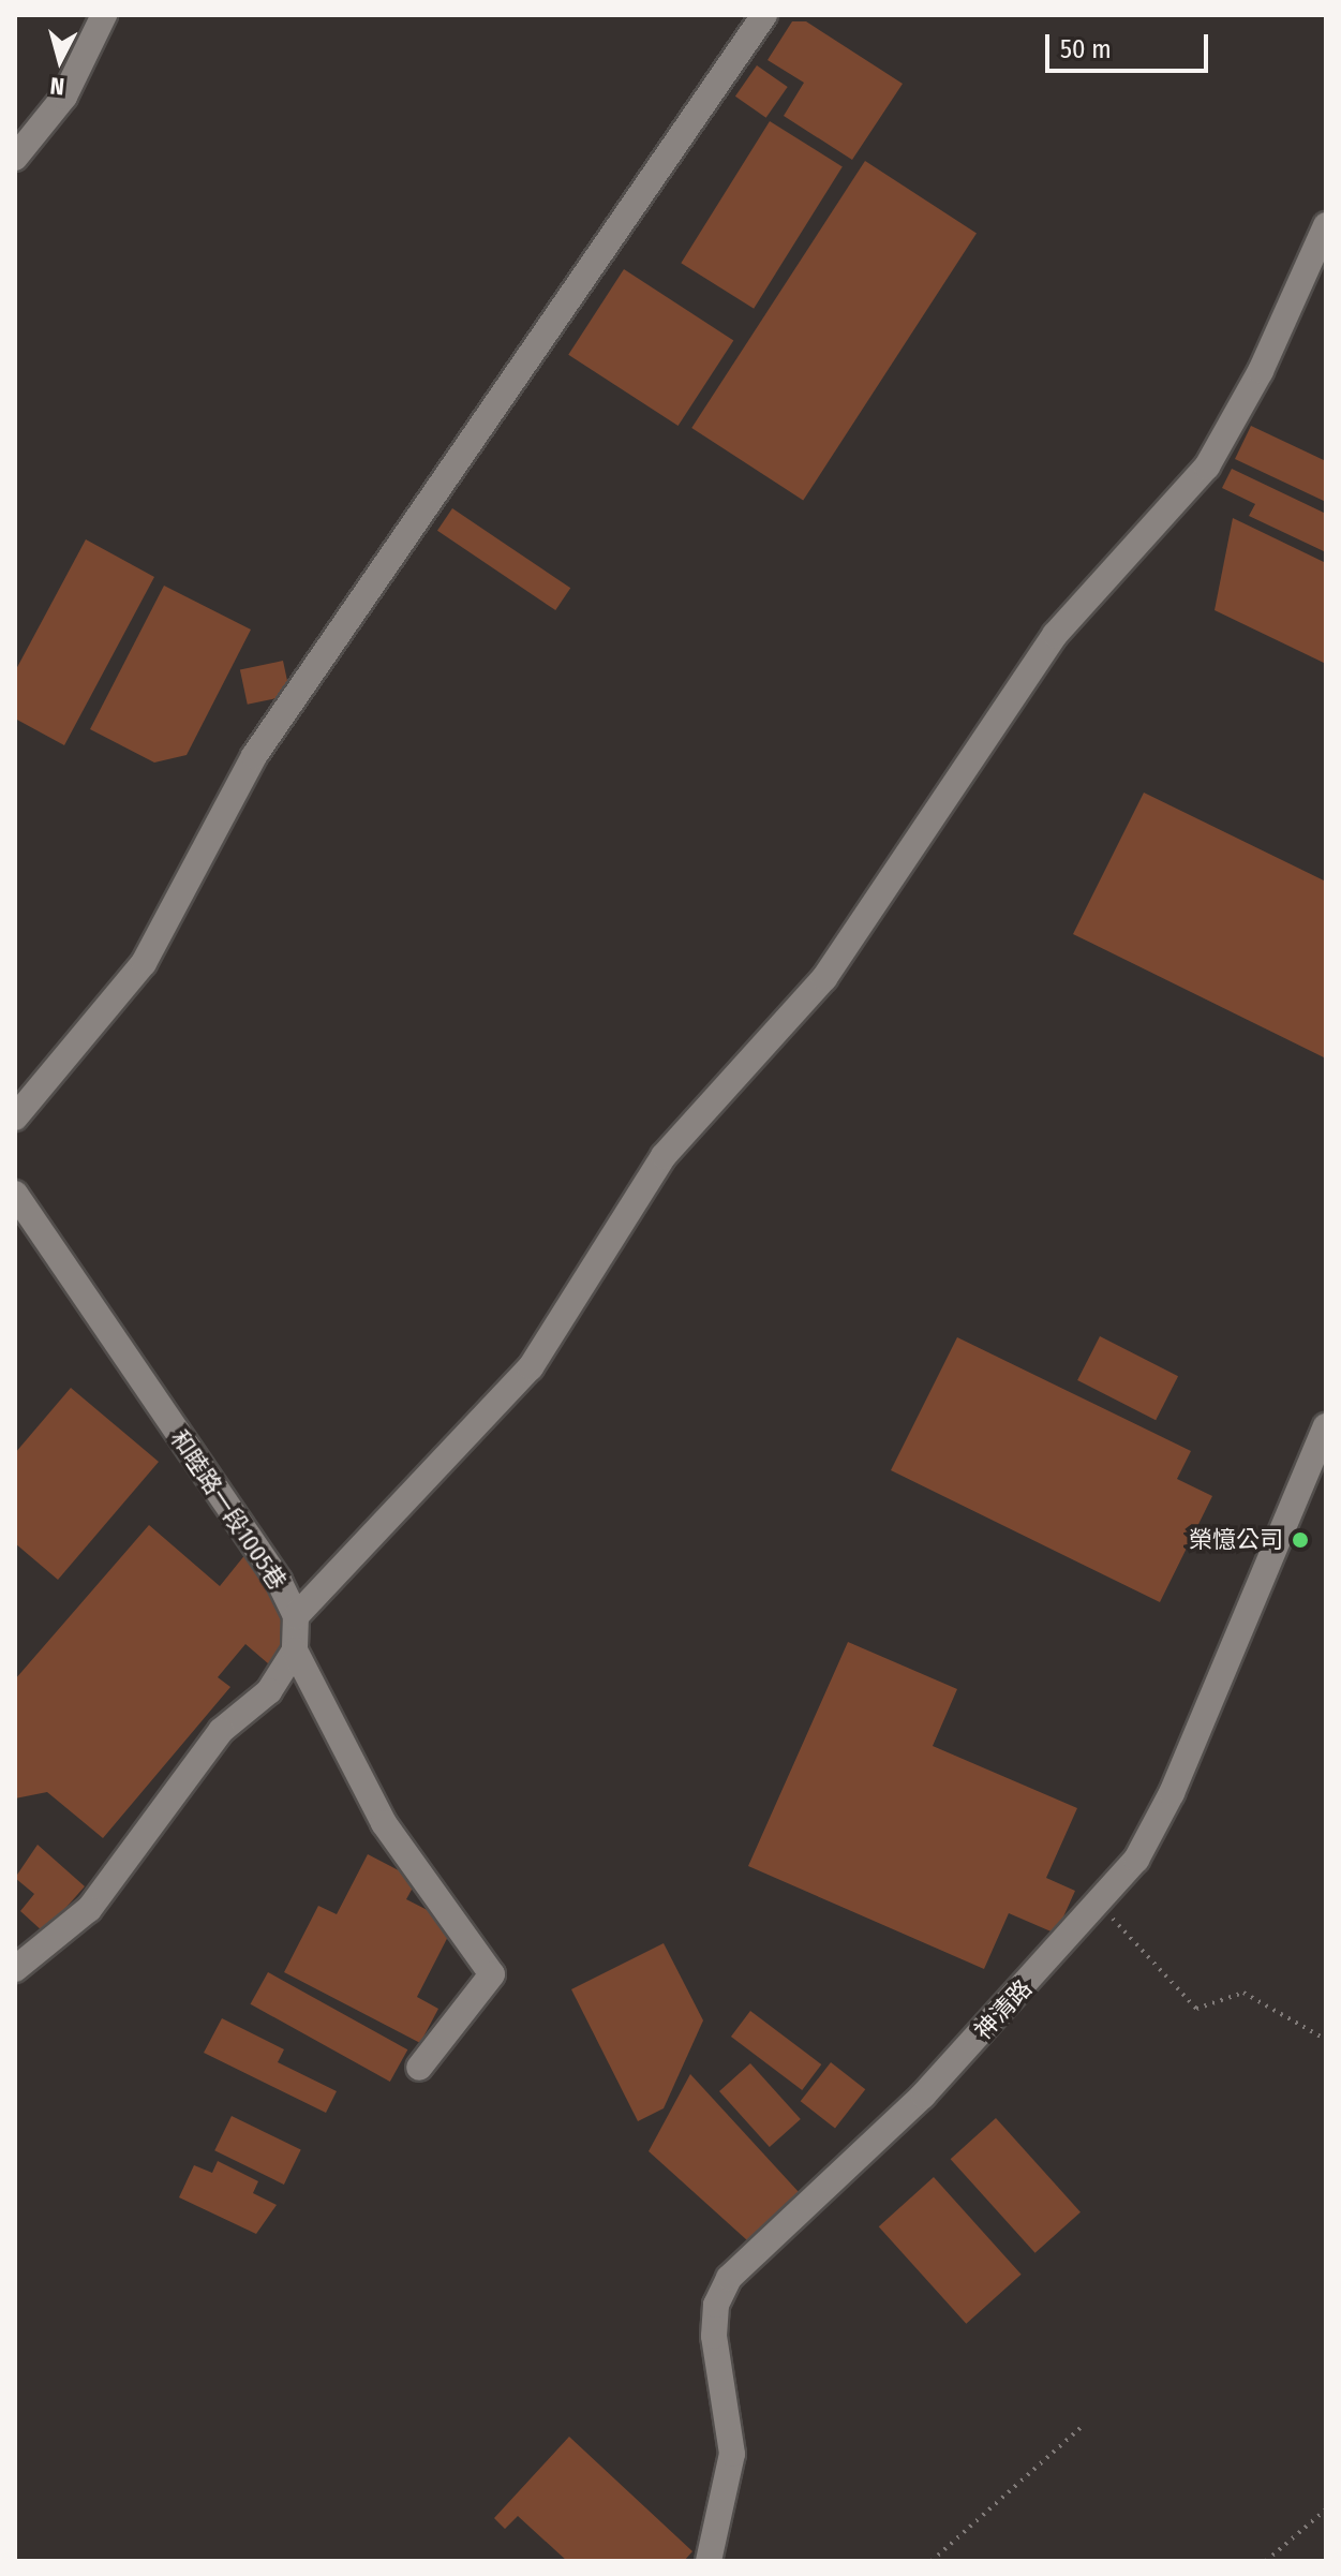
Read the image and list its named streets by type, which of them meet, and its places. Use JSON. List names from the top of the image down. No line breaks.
{"streets":{"street":["和睦路一段1005巷","神清路"]},"places":["榮憶公司"],"scale_bar":"50 m","north":"bottom"}
